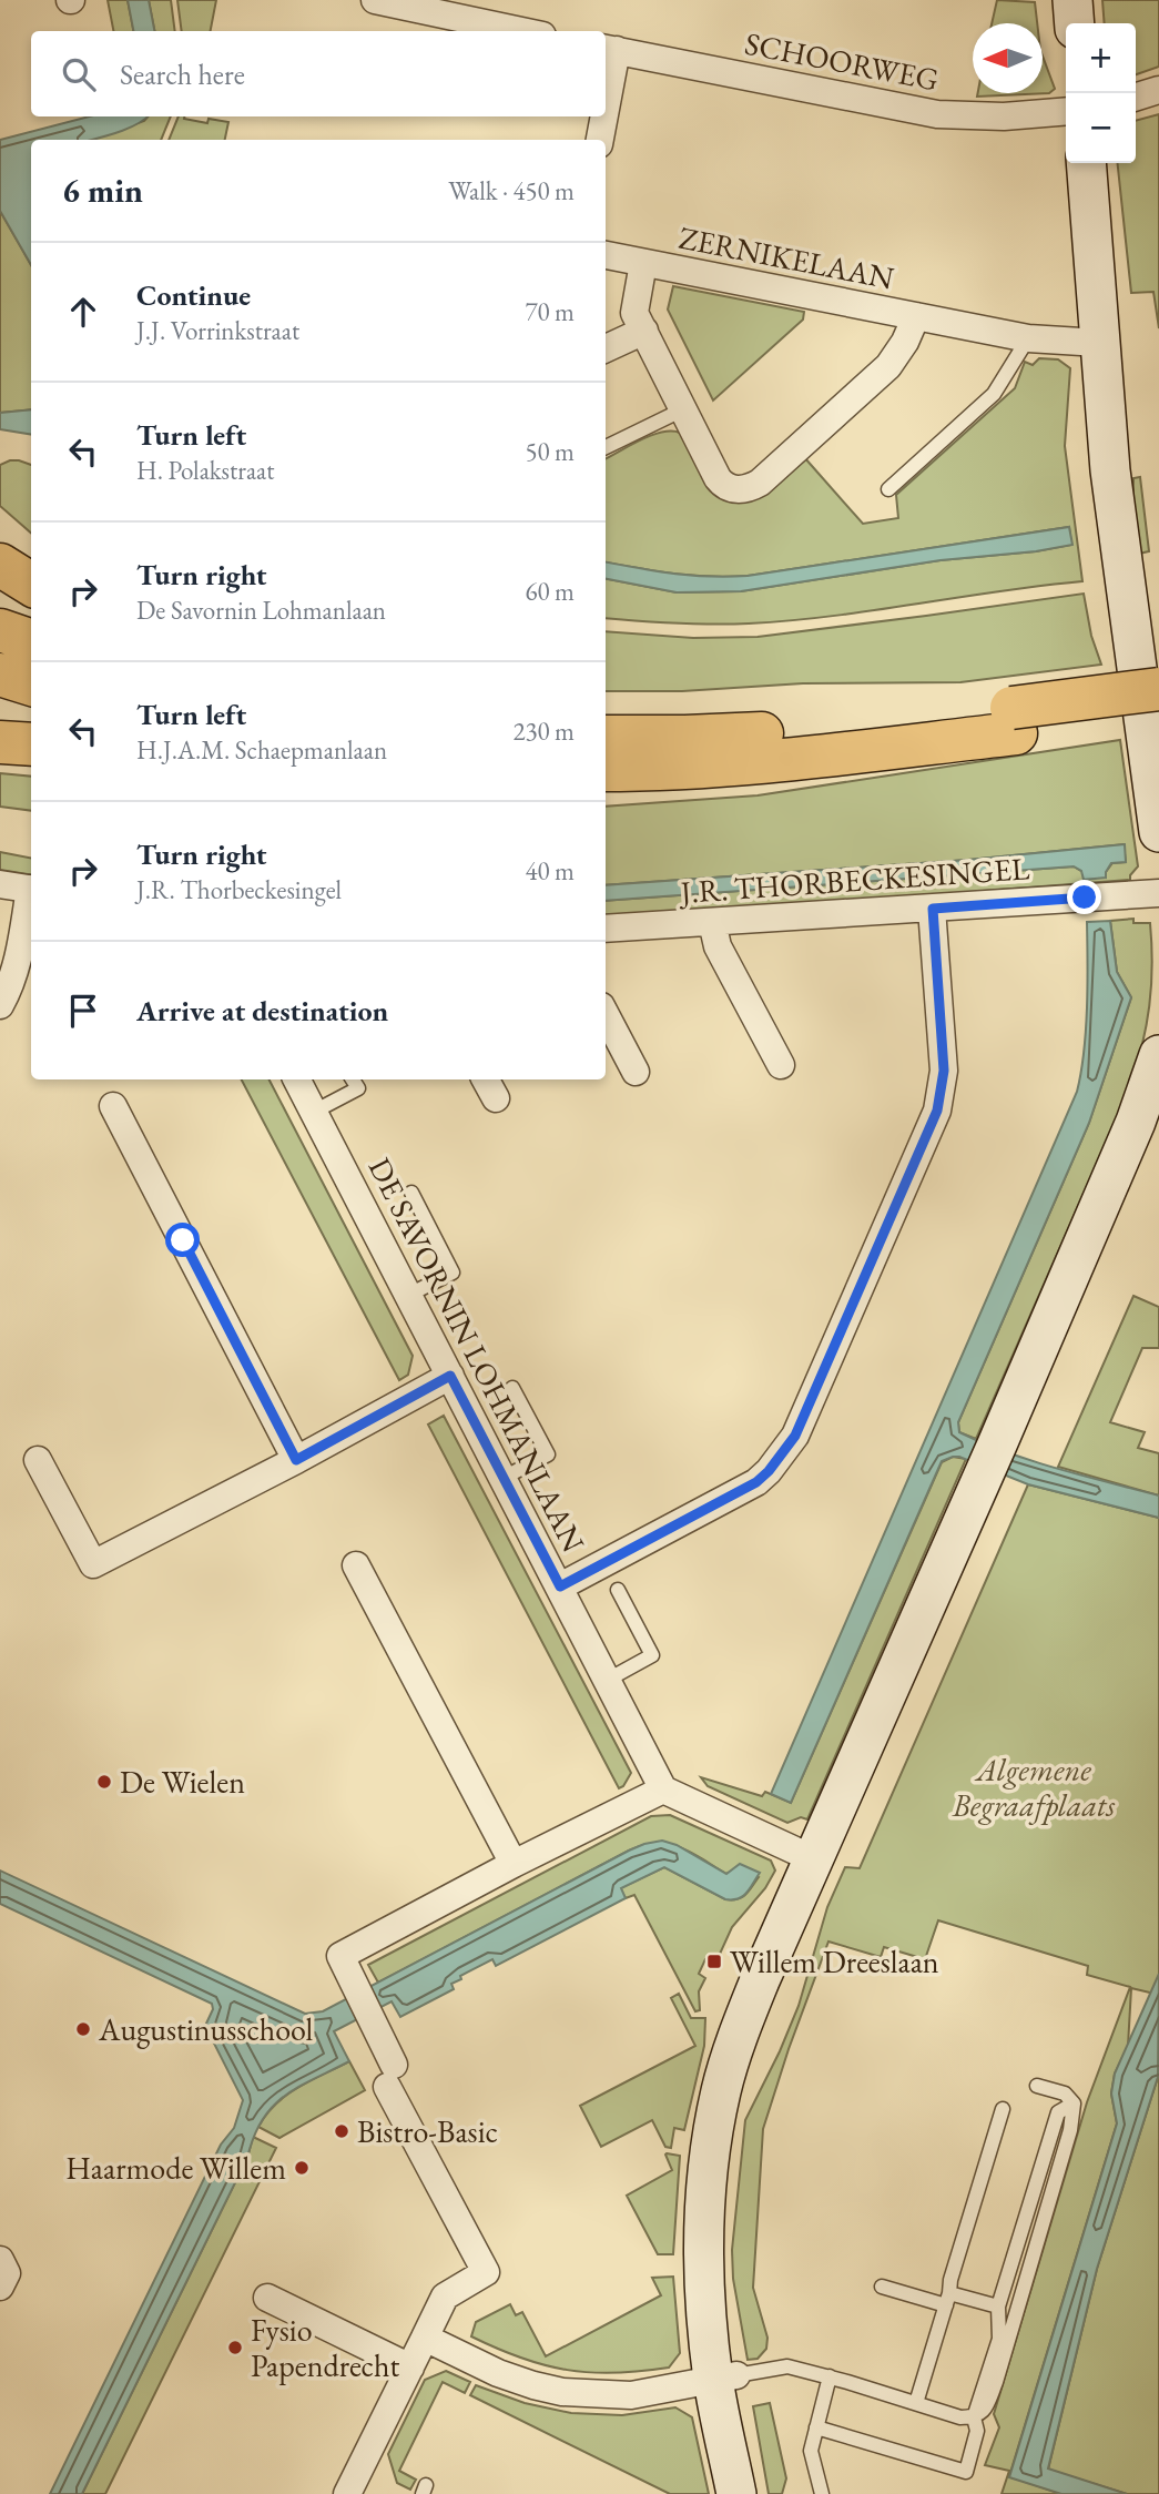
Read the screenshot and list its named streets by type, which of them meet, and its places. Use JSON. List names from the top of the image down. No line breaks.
{"streets":{"street":["SCHOORWEG","ZERNIKELAAN","J.R. THORBECKESINGEL","DE SAVORNIN LOHMANLAAN"]},"parks":["Algemene Begraafplaats"],"places":{"other":["De Wielen","Augustinusschool","Bistro-Basic","Haarmode Willem","Fysio Papendrecht"],"transit":["Willem Dreeslaan"]},"north":"left","page":{"map_buttons":["+","−"],"search":"Search here","heading":["6 min","Walk · 450 m"],"list":[["Continue","J.J. Vorrinkstraat","70 m"],["Turn left","H. Polakstraat","50 m"],["Turn right","De Savornin Lohmanlaan","60 m"],["Turn left","H.J.A.M. Schaepmanlaan","230 m"],["Turn right","J.R. Thorbeckesingel","40 m"],"Arrive at destination"]}}
